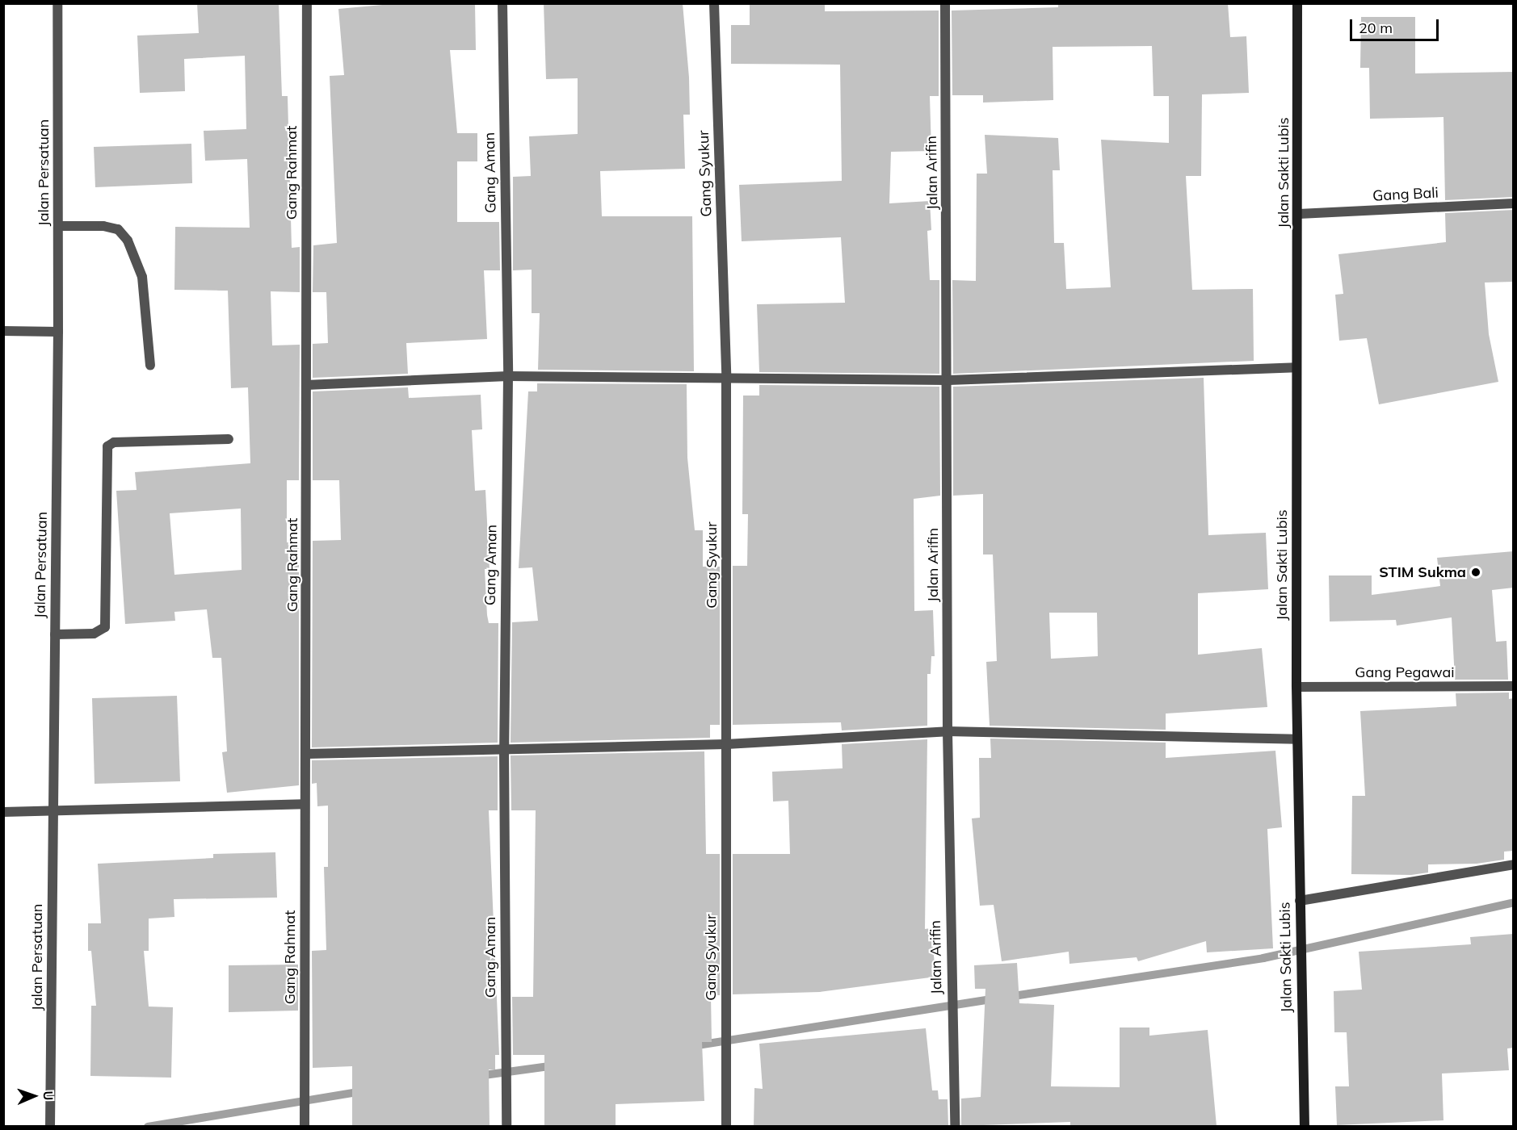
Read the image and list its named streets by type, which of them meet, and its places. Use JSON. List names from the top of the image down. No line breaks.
{"streets":{"street":["Jalan Persatuan","Gang Rahmat","Gang Aman","Jalan Arifin","Jalan Sakti Lubis","Gang Syukur","Gang Bali","Gang Pegawai"]},"crossings":[["Jalan Sakti Lubis","Gang Bali"],["Jalan Sakti Lubis","Gang Pegawai"]],"places":["STIM Sukma"],"scale_bar":"20 m","north":"right"}
